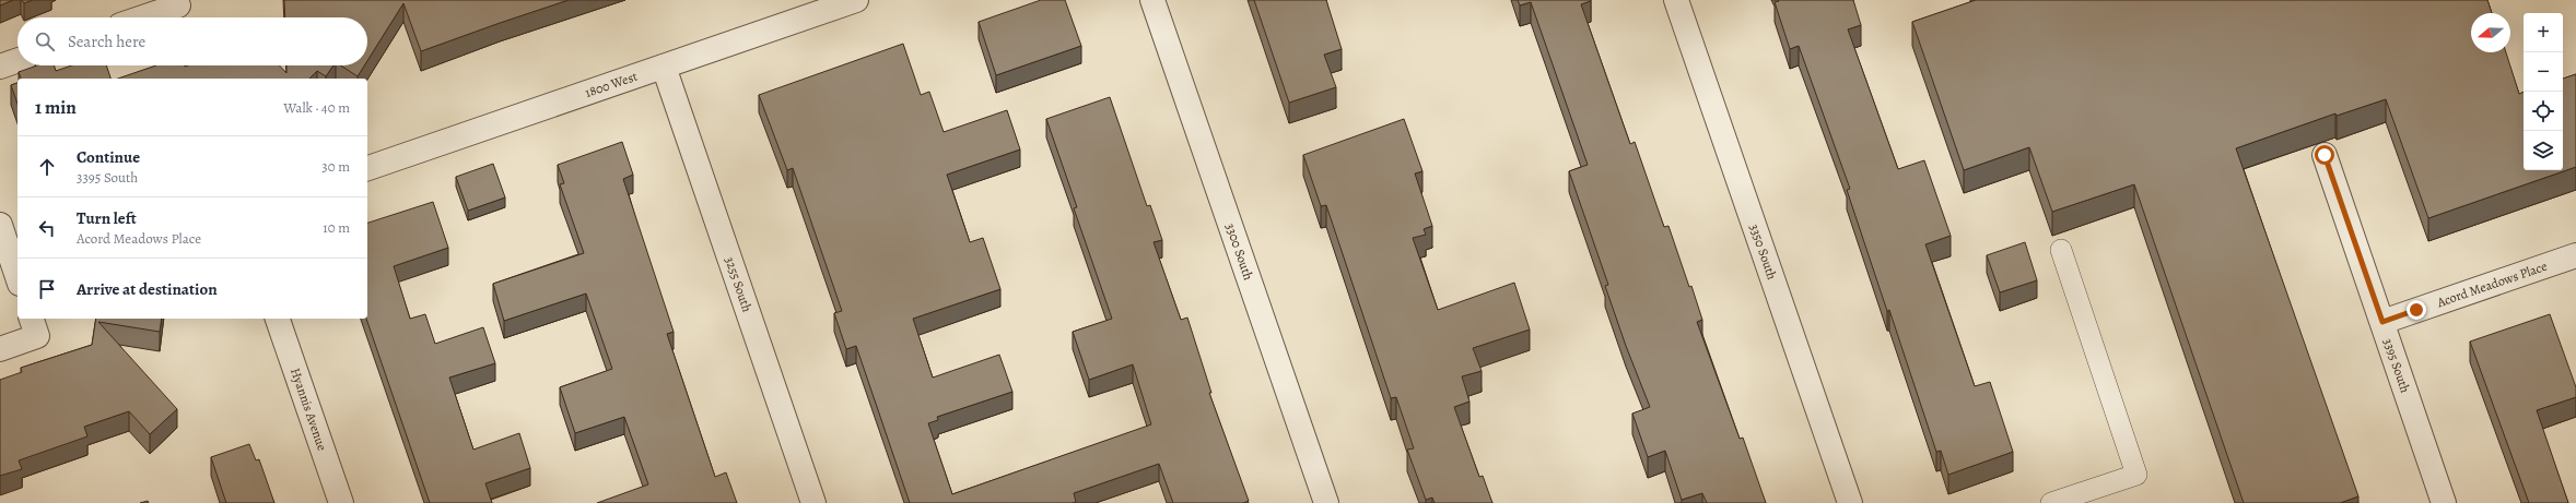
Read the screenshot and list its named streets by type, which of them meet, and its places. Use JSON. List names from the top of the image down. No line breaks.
{"streets":{"street":["1800 West","3300 South","3350 South","3255 South","Acord Meadows Place","3395 South","Hyannis Avenue"]},"crossings":[["1800 West","3255 South"],["Acord Meadows Place","3395 South"]],"north":"left","page":{"map_buttons":["+","−"],"search":"Search here","heading":["1 min","Walk · 40 m"],"list":[["Continue","3395 South","30 m"],["Turn left","Acord Meadows Place","10 m"],"Arrive at destination"]}}
